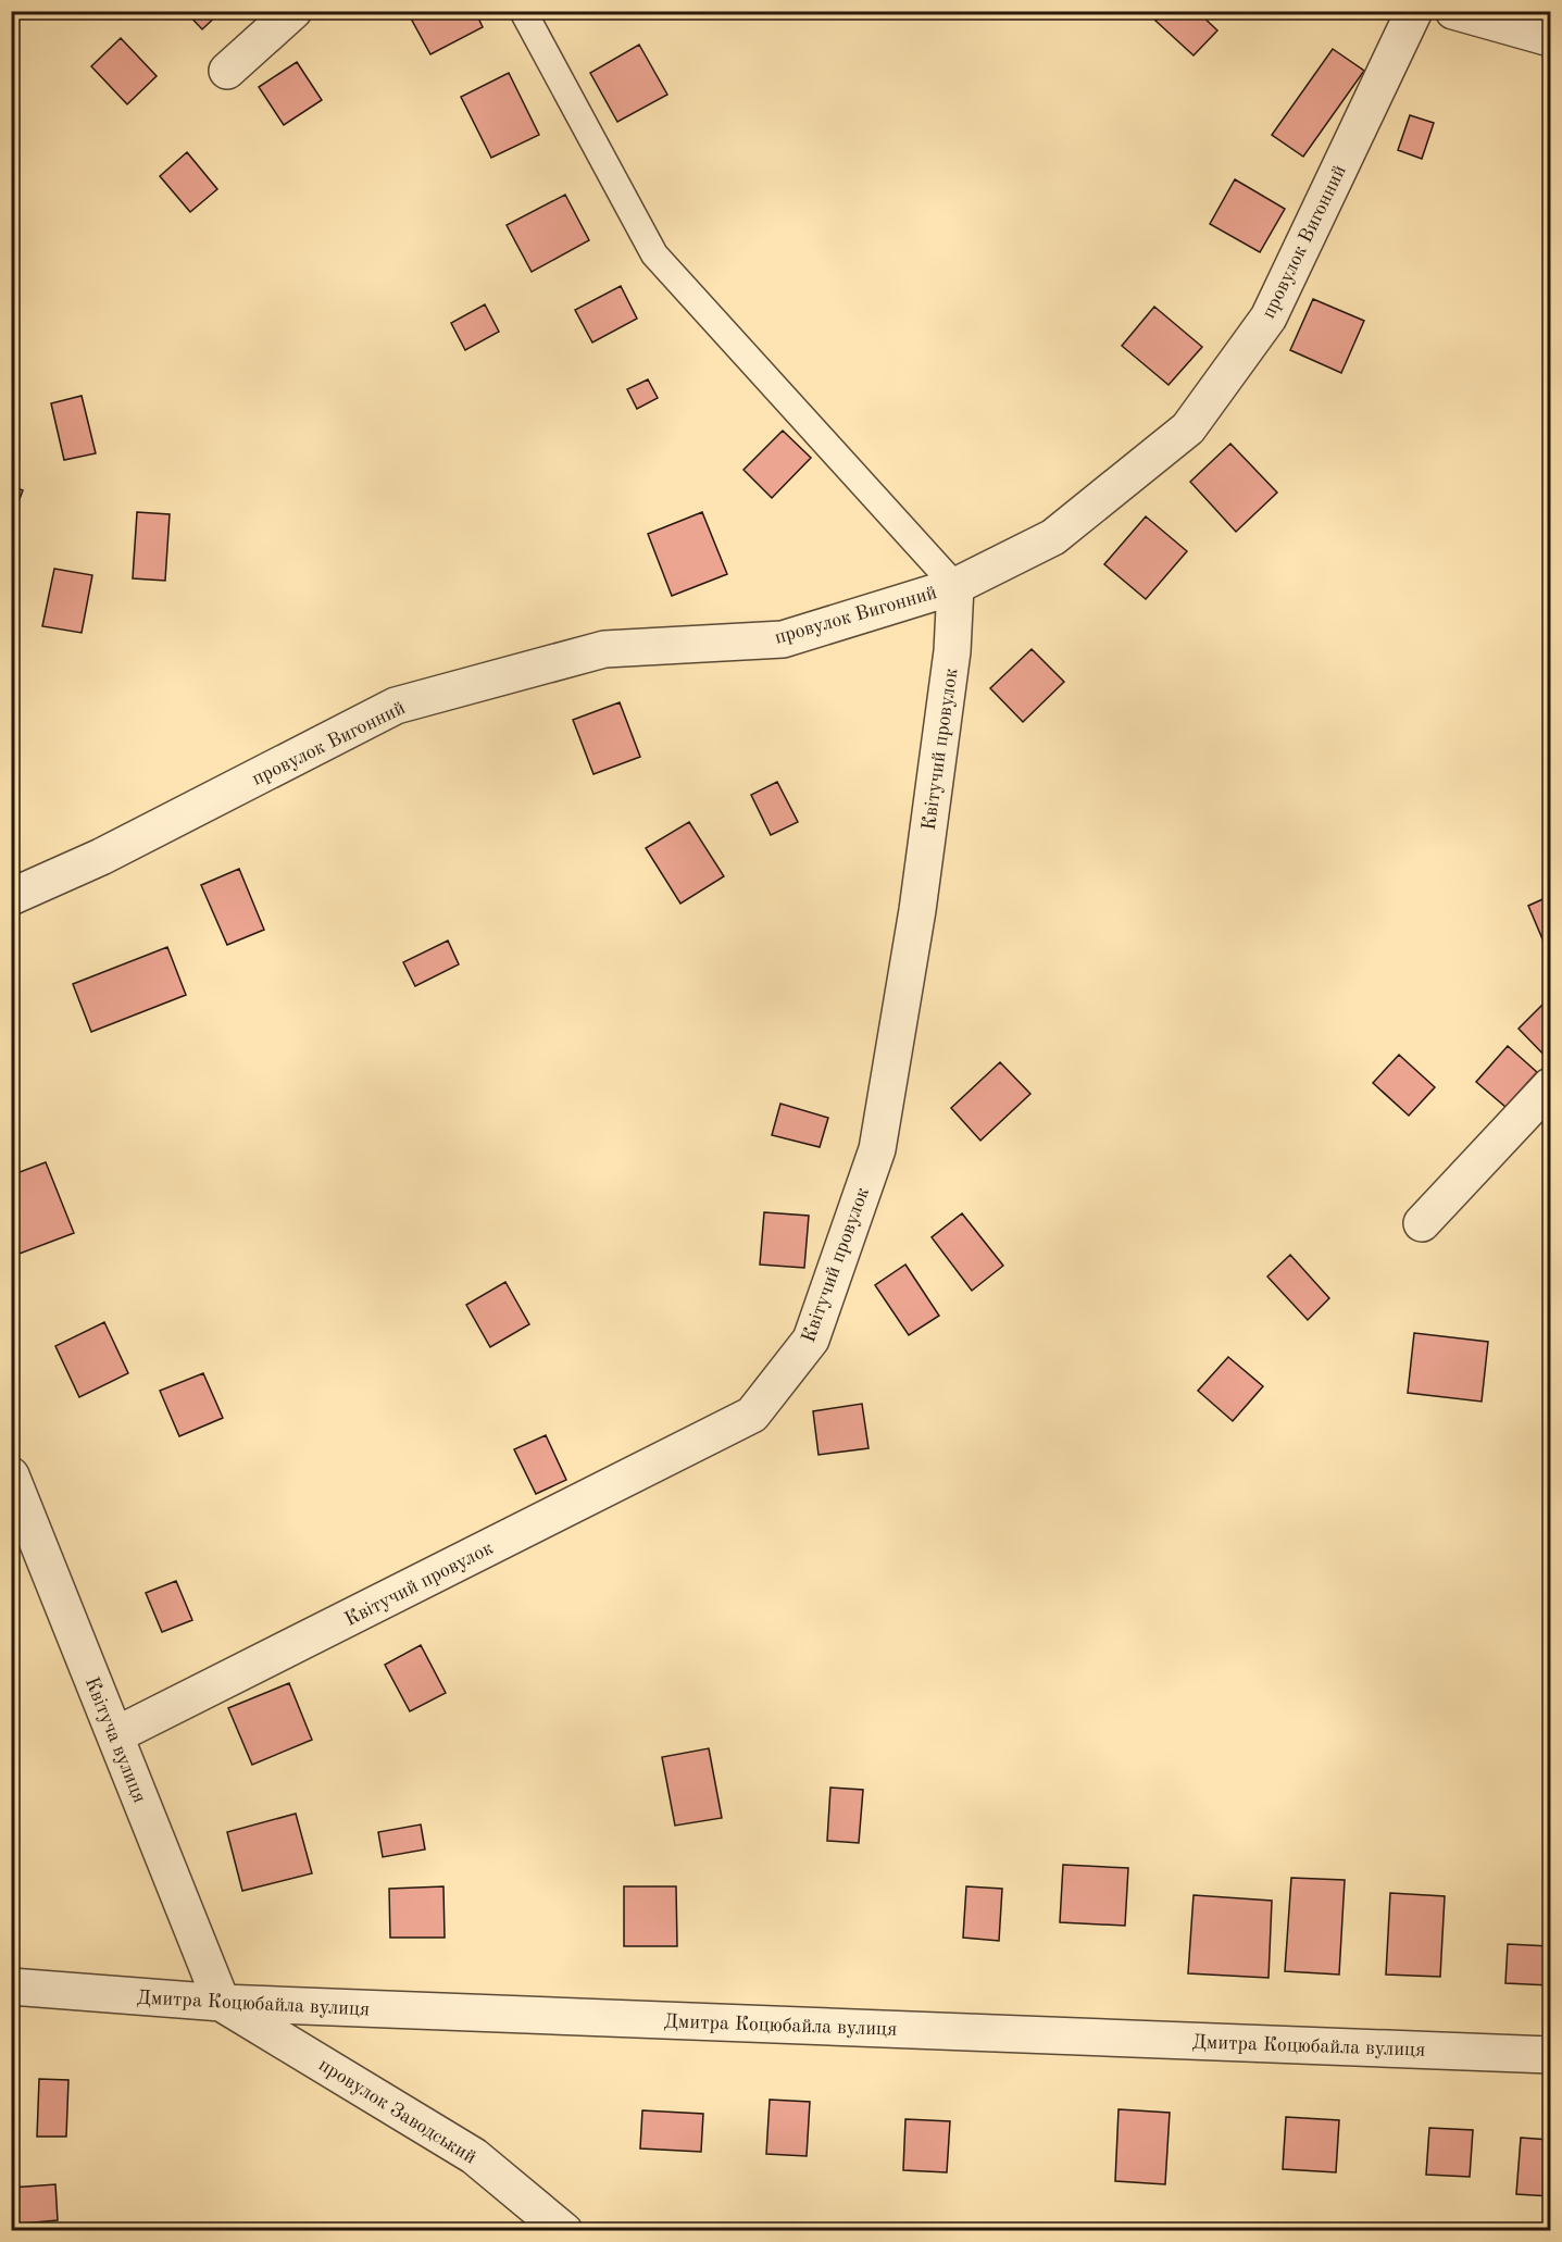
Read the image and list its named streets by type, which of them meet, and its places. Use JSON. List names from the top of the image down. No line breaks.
{"streets":{"street":["провулок Вигонний","Квітучий провулок","Квітуча вулиця","Дмитра Коцюбайла вулиця","провулок Заводський"]},"crossings":[["провулок Вигонний","Квітучий провулок"],["Квітучий провулок","Квітуча вулиця"],["Квітуча вулиця","Дмитра Коцюбайла вулиця"],["Квітуча вулиця","провулок Заводський"],["Дмитра Коцюбайла вулиця","провулок Заводський"]]}
